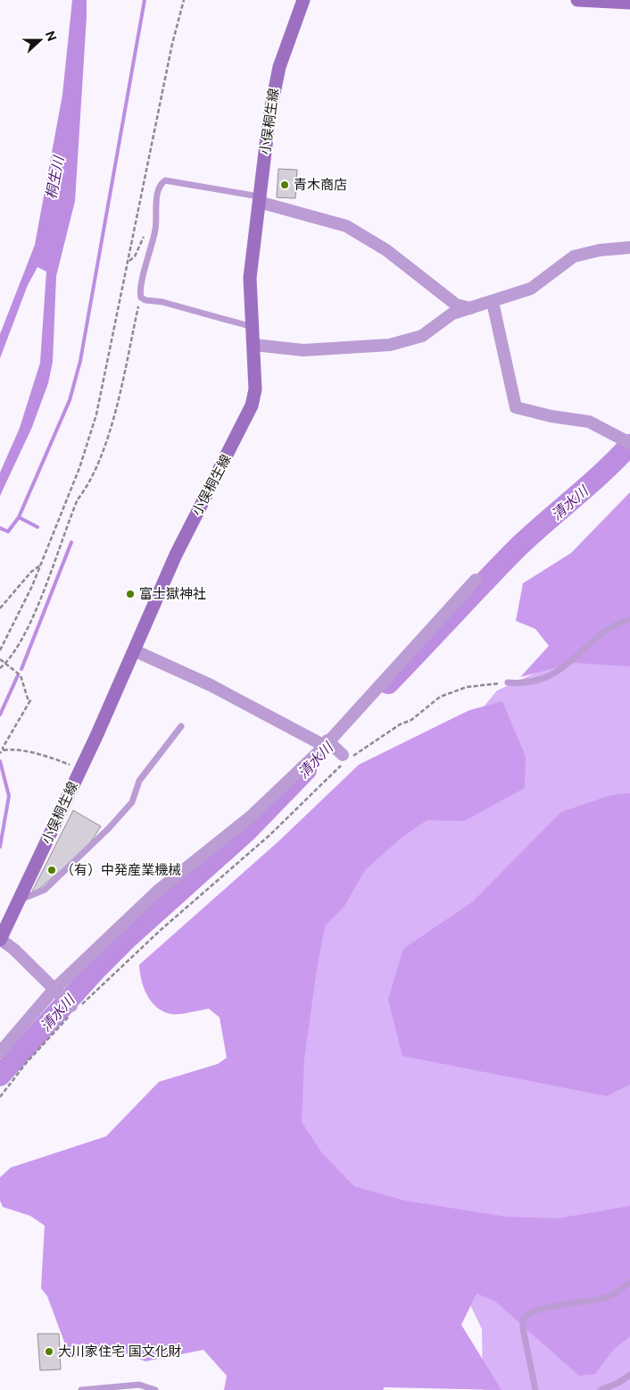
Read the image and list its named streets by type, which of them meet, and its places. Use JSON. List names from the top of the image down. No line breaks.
{"streets":{"main road":["小俣桐生線"]},"water":["桐生川","清水川"],"places":["青木商店","富士獄神社","（有）中発産業機械","大川家住宅 国文化財"],"north":"right"}
